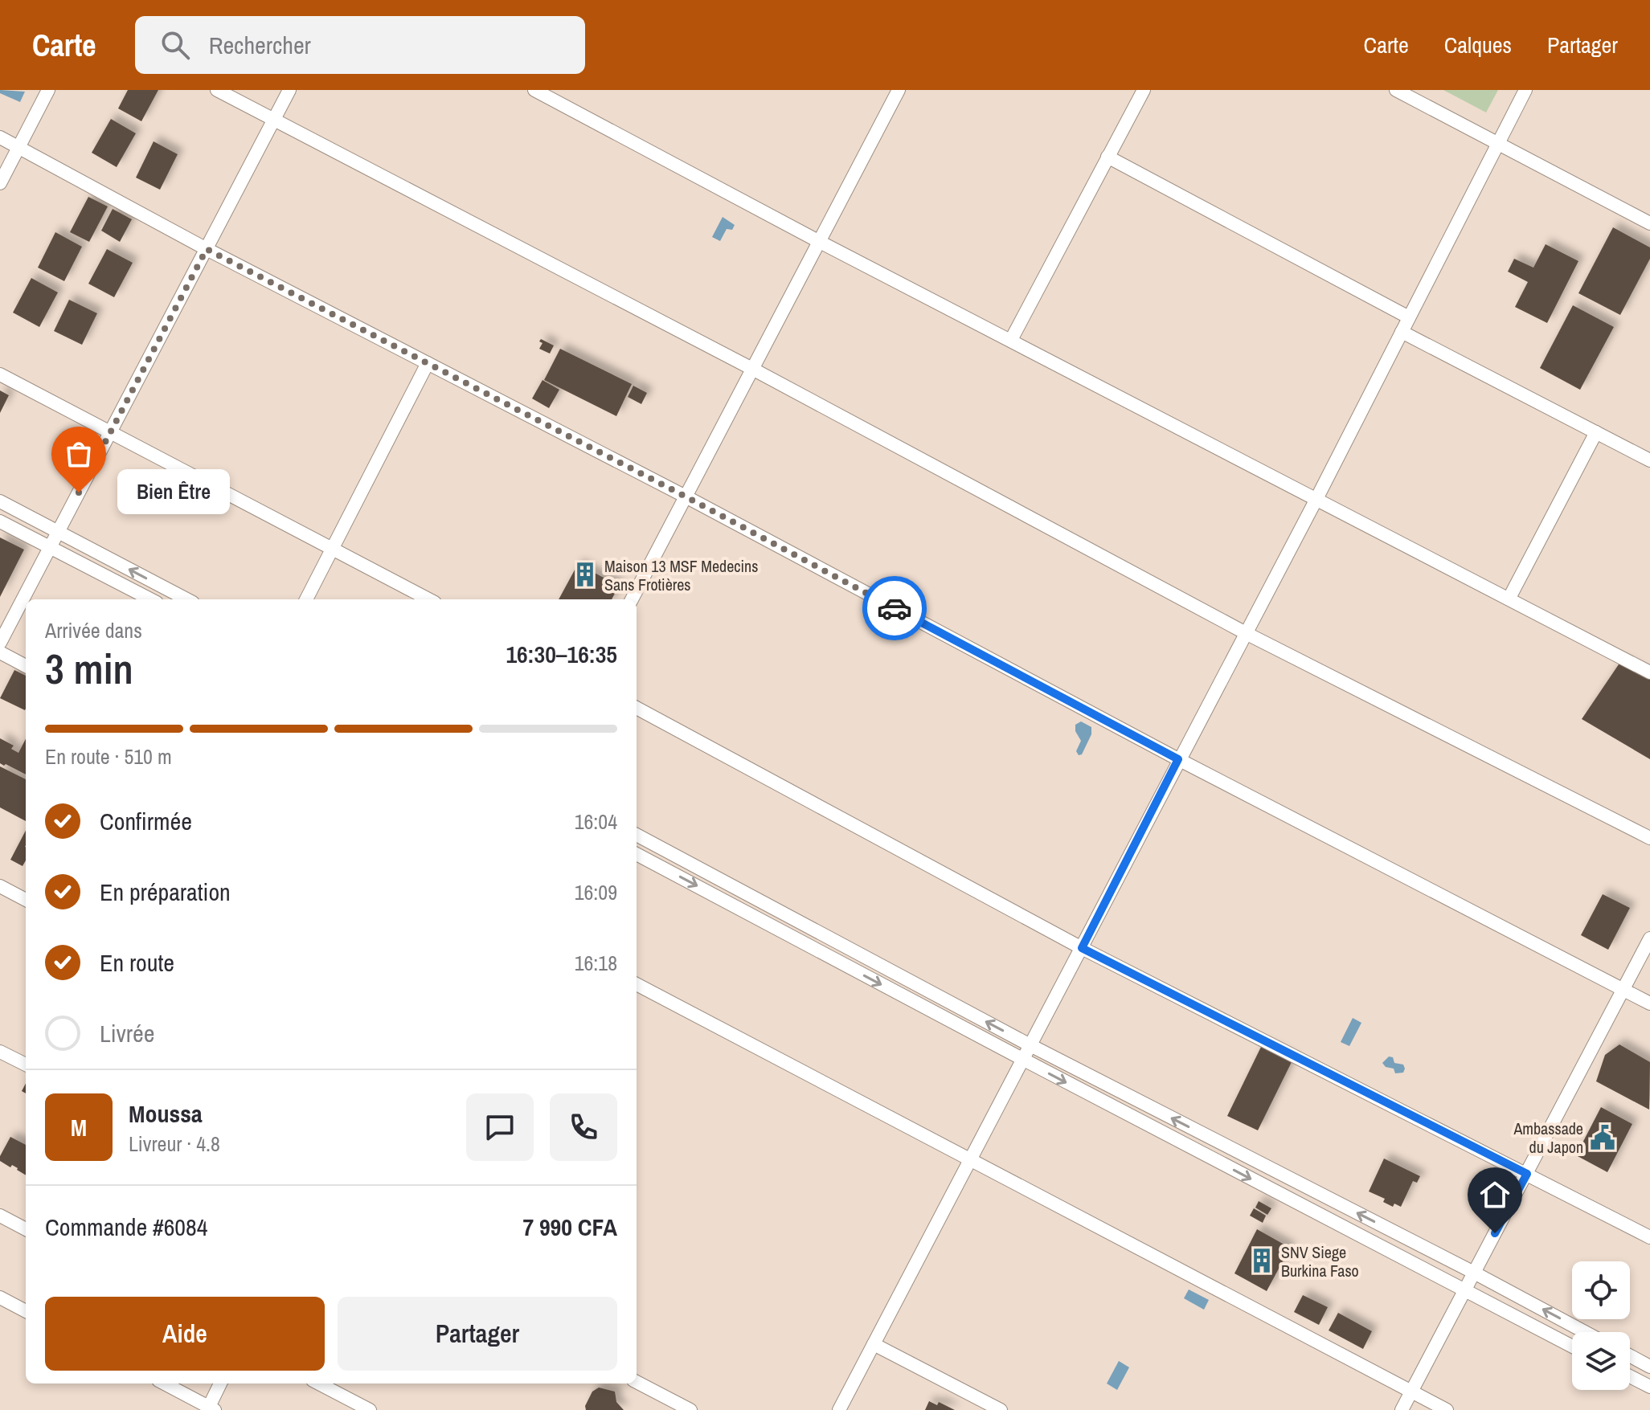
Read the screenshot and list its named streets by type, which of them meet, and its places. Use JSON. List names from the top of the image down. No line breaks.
{"places":{"other":["Bien Être"],"building":["Maison 13 MSF Medecins Sans Frotières","SNV Siege Burkina Faso"],"public building":["Ambassade du Japon"]},"page":{"header":"Carte","search":"Rechercher","nav":["Carte","Calques","Partager"],"bubble":"Bien Être","heading":["3 min","Arrivée dans","16:30–16:35"],"panel":["Moussa","Livreur · 4.8","Commande #6084","7 990 CFA"],"bar":"En route · 510 m","list":[["Confirmée","16:04"],["En préparation","16:09"],["En route","16:18"],"Livrée"],"round":"M","buttons":["Aide","Partager"]}}
